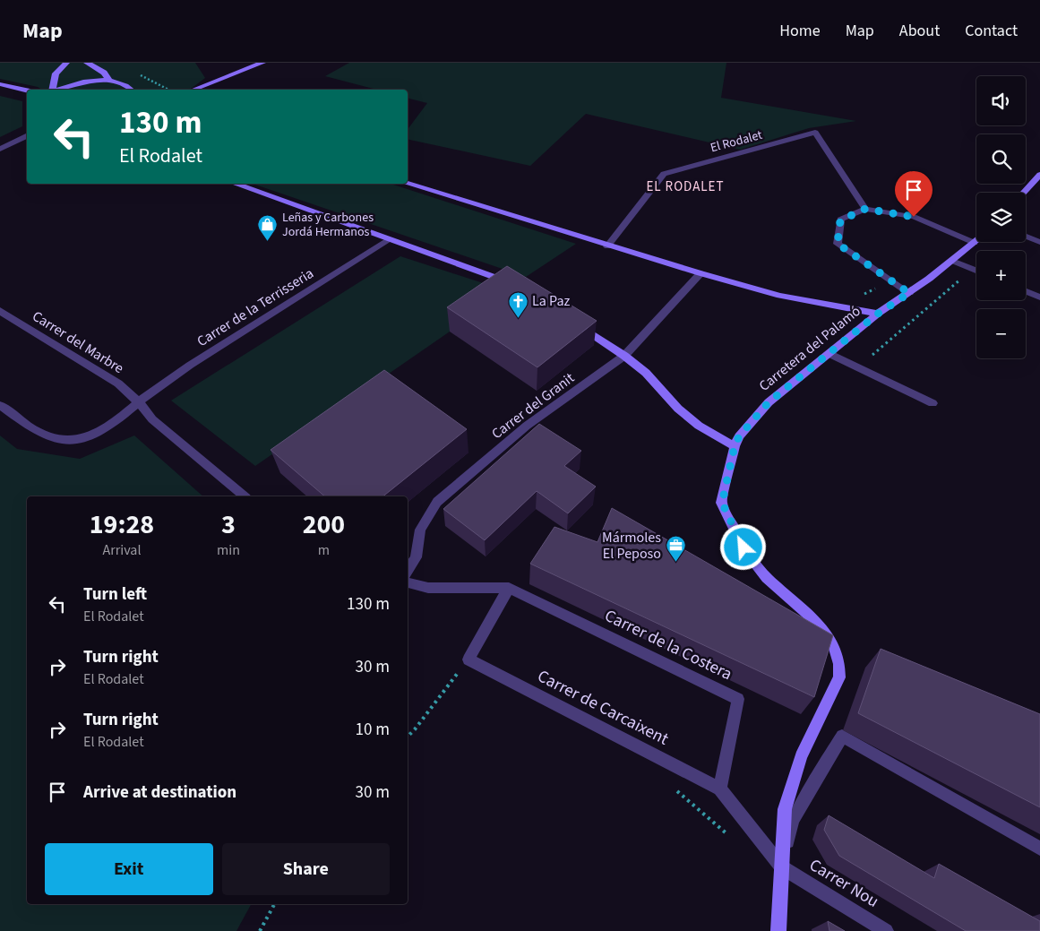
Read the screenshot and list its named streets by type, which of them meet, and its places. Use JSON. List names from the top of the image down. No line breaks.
{"streets":{"street":["El Rodalet","Carrer de la Terrisseria","Carrer del Marbre","Carretera del Palamó","Carrer del Granit","Carrer de la Costera","Carrer de Carcaixent","Carrer Nou"]},"crossings":[["Carrer de la Terrisseria","Carrer del Marbre"],["Carretera del Palamó","Carrer Nou"],["Carrer de la Costera","Carrer de Carcaixent"]],"districts":["EL RODALET"],"places":{"shop":["Leñas y Carbones Jordá Hermanos"],"church":["La Paz"],"office":["Mármoles El Peposo"]},"page":{"header":"Map","nav":["Home","Map","About","Contact"],"map_buttons":["+","−"],"turn":["130 m","El Rodalet"],"eta":["19:28","Arrival","3","min","200","m"],"list":[{"name":"Turn left","note":"El Rodalet","value":"130 m"},{"name":"Turn right","note":"El Rodalet","value":"30 m"},{"name":"Turn right","note":"El Rodalet","value":"10 m"},{"name":"Arrive at destination","value":"30 m"}],"buttons":["Exit","Share"]}}
